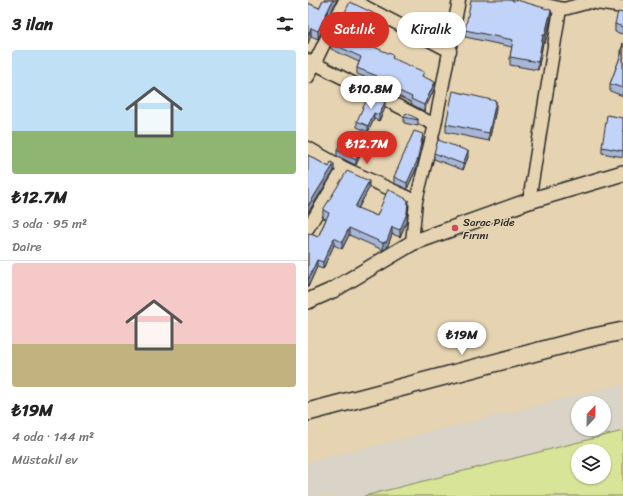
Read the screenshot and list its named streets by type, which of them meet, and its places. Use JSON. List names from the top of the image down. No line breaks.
{"places":["Sarac Pide Fırını"],"north":"top","page":{"heading":"3 ilan","chip":["Satılık","Kiralık"],"list":[{"name":"₺12.7M","note":"3 oda · 95 m² · Daire"},{"name":"₺19M","note":"4 oda · 144 m² · Müstakil ev"}],"price":["₺10.8M","₺12.7M","₺19M"]}}
